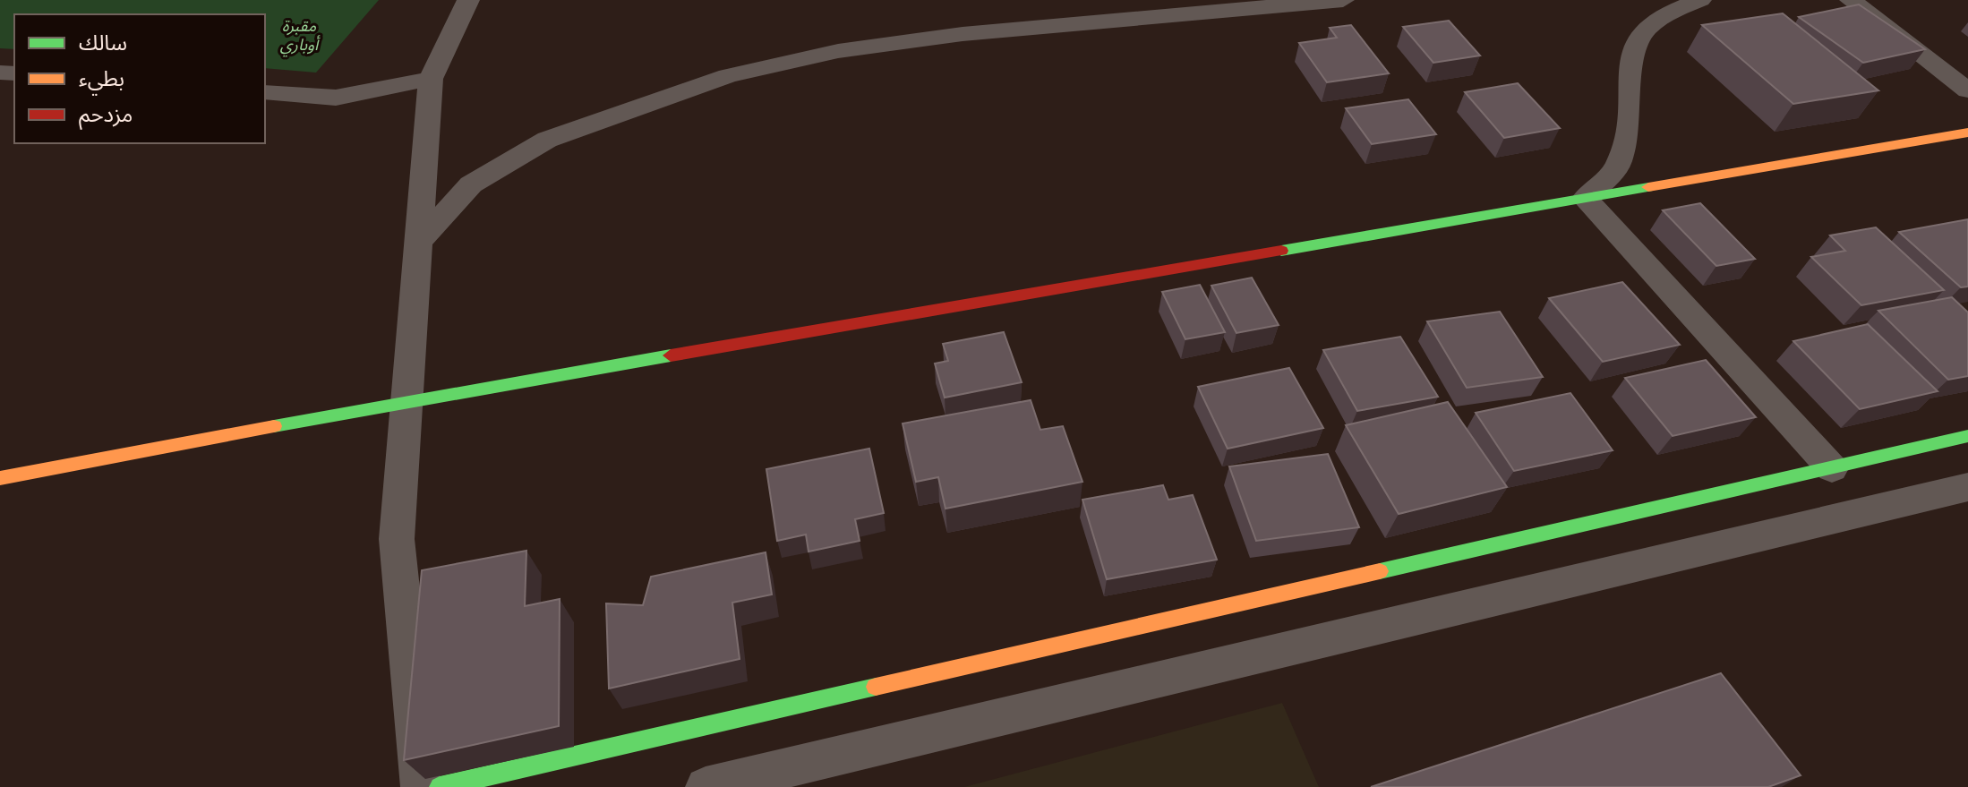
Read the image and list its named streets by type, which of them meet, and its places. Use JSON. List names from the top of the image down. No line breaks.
{"parks":["مقبرة أوباري"],"legend":["سالك","بطيء","مزدحم"]}
